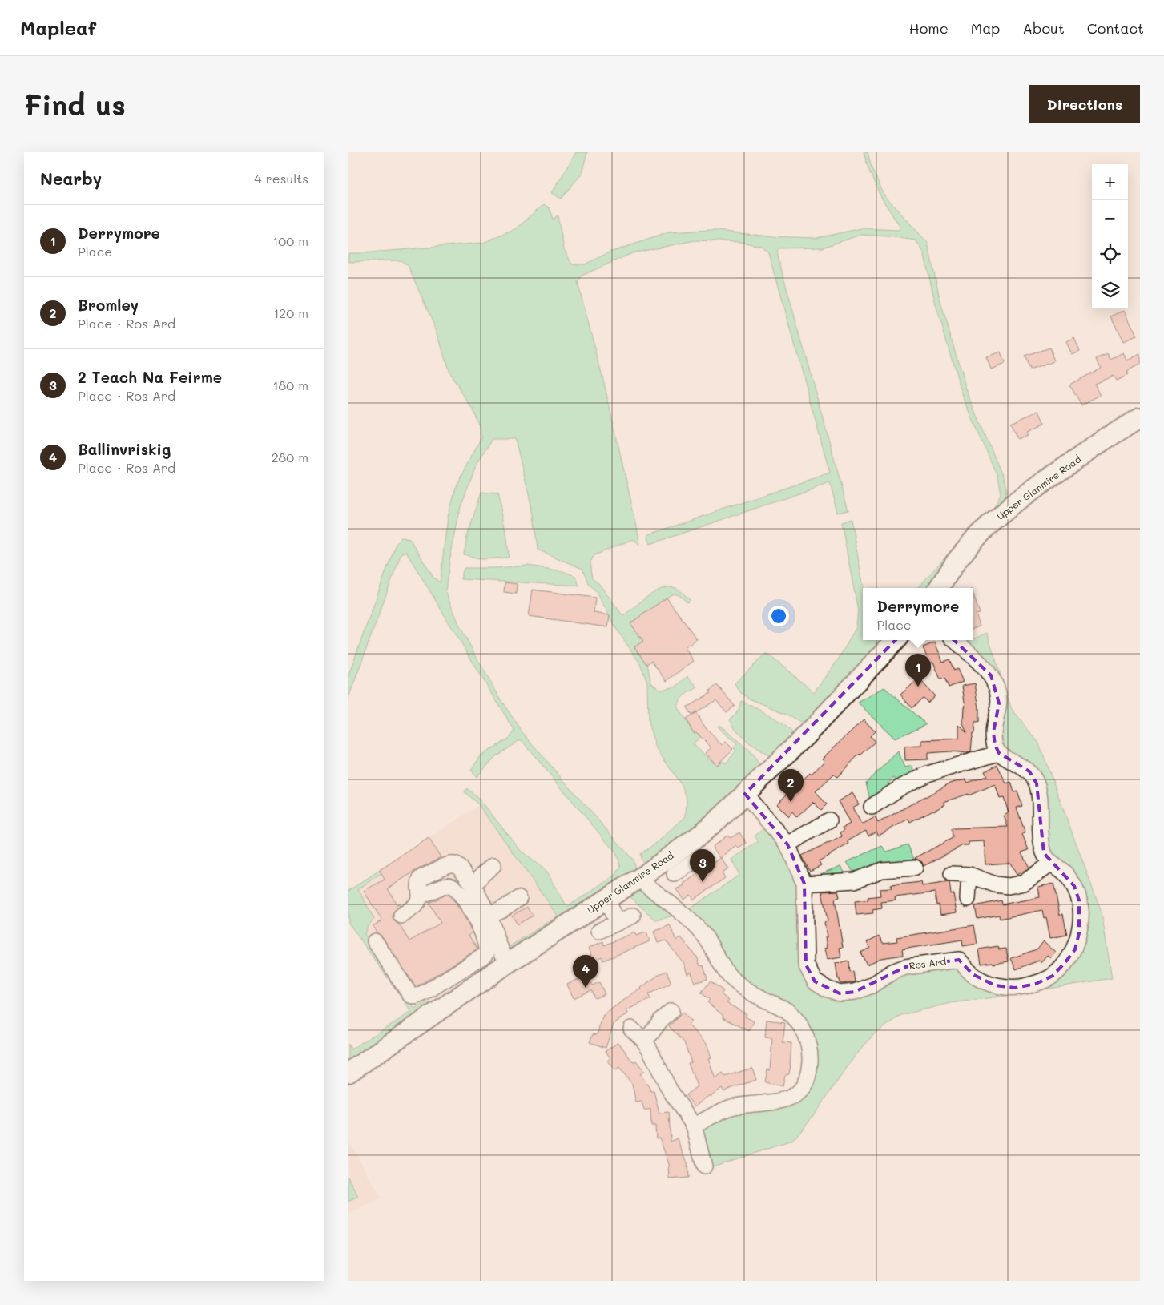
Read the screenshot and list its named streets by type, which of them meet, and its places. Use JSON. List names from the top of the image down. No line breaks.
{"streets":{"main road":["Upper Glanmire Road"],"street":["Ros Ard"]},"crossings":[["Upper Glanmire Road","Ros Ard"]],"page":{"header":"Mapleaf","nav":["Home","Map","About","Contact"],"buttons":"Directions","title":"Find us","heading":["Nearby","4 results"],"map_buttons":["+","−"],"list":[{"mark":"1","name":"Derrymore","note":"Place","value":"100 m"},{"mark":"2","name":"Bromley","note":"Place · Ros Ard","value":"120 m"},{"mark":"3","name":"2 Teach Na Feirme","note":"Place · Ros Ard","value":"180 m"},{"mark":"4","name":"Ballinvriskig","note":"Place · Ros Ard","value":"280 m"}],"popup":["Derrymore","Place"],"pins":["1","2","3","4"]}}
